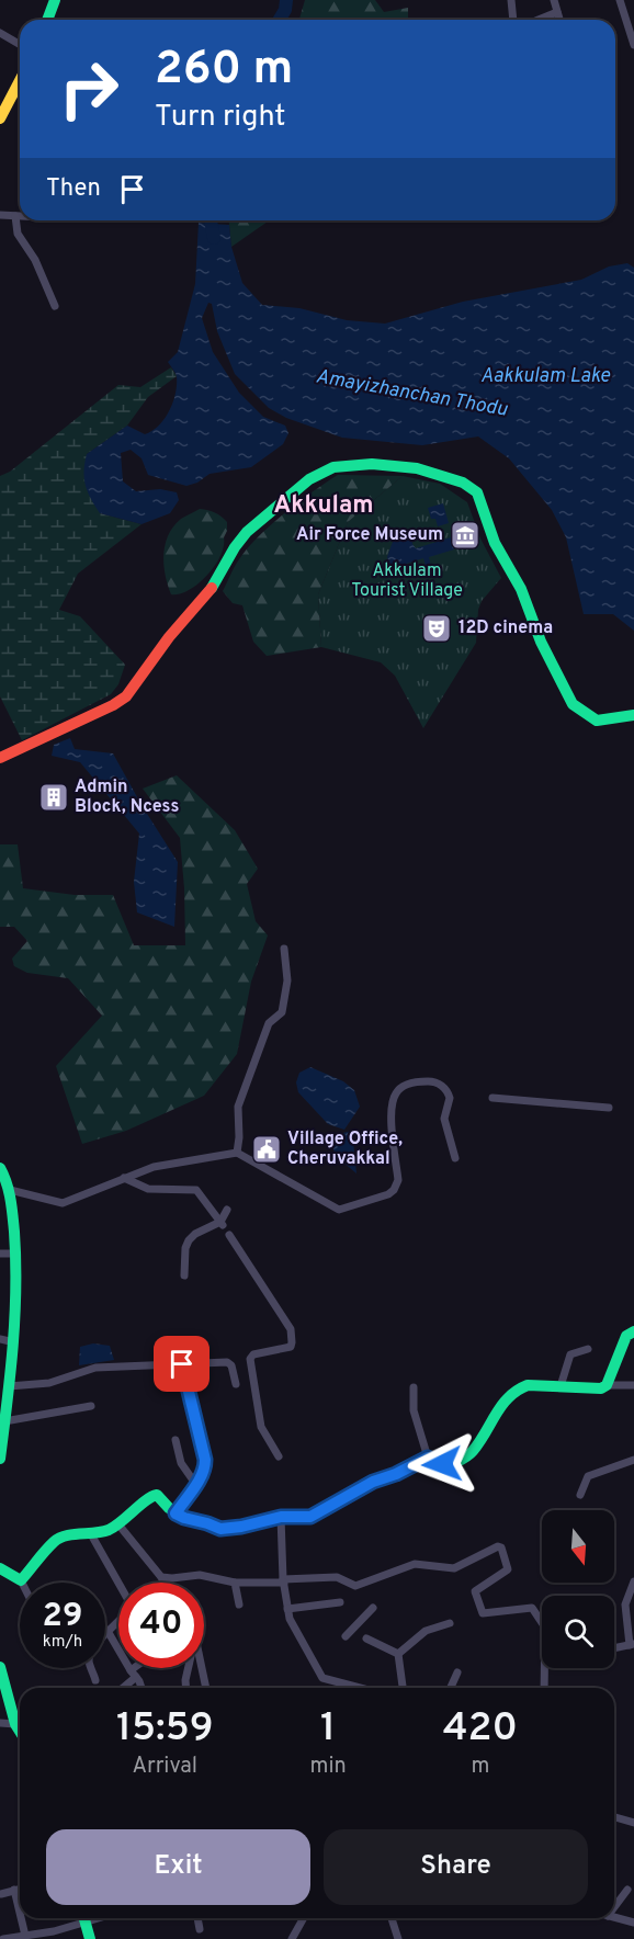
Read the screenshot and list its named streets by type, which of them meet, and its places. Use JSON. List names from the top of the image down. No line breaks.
{"districts":["Akkulam"],"water":["Aakkulam Lake","Amayizhanchan Thodu"],"parks":["Akkulam Tourist Village"],"places":{"museum":["Air Force Museum"],"theatre":["12D cinema"],"building":["Admin Block, Ncess"],"public building":["Village Office, Cheruvakkal"]},"north":"bottom","page":{"turn":["260 m","Turn right"],"then":"Then","speed":"29 km/h","limit":"40","eta":["15:59","Arrival","1","min","420","m"],"buttons":["Exit","Share"]}}
